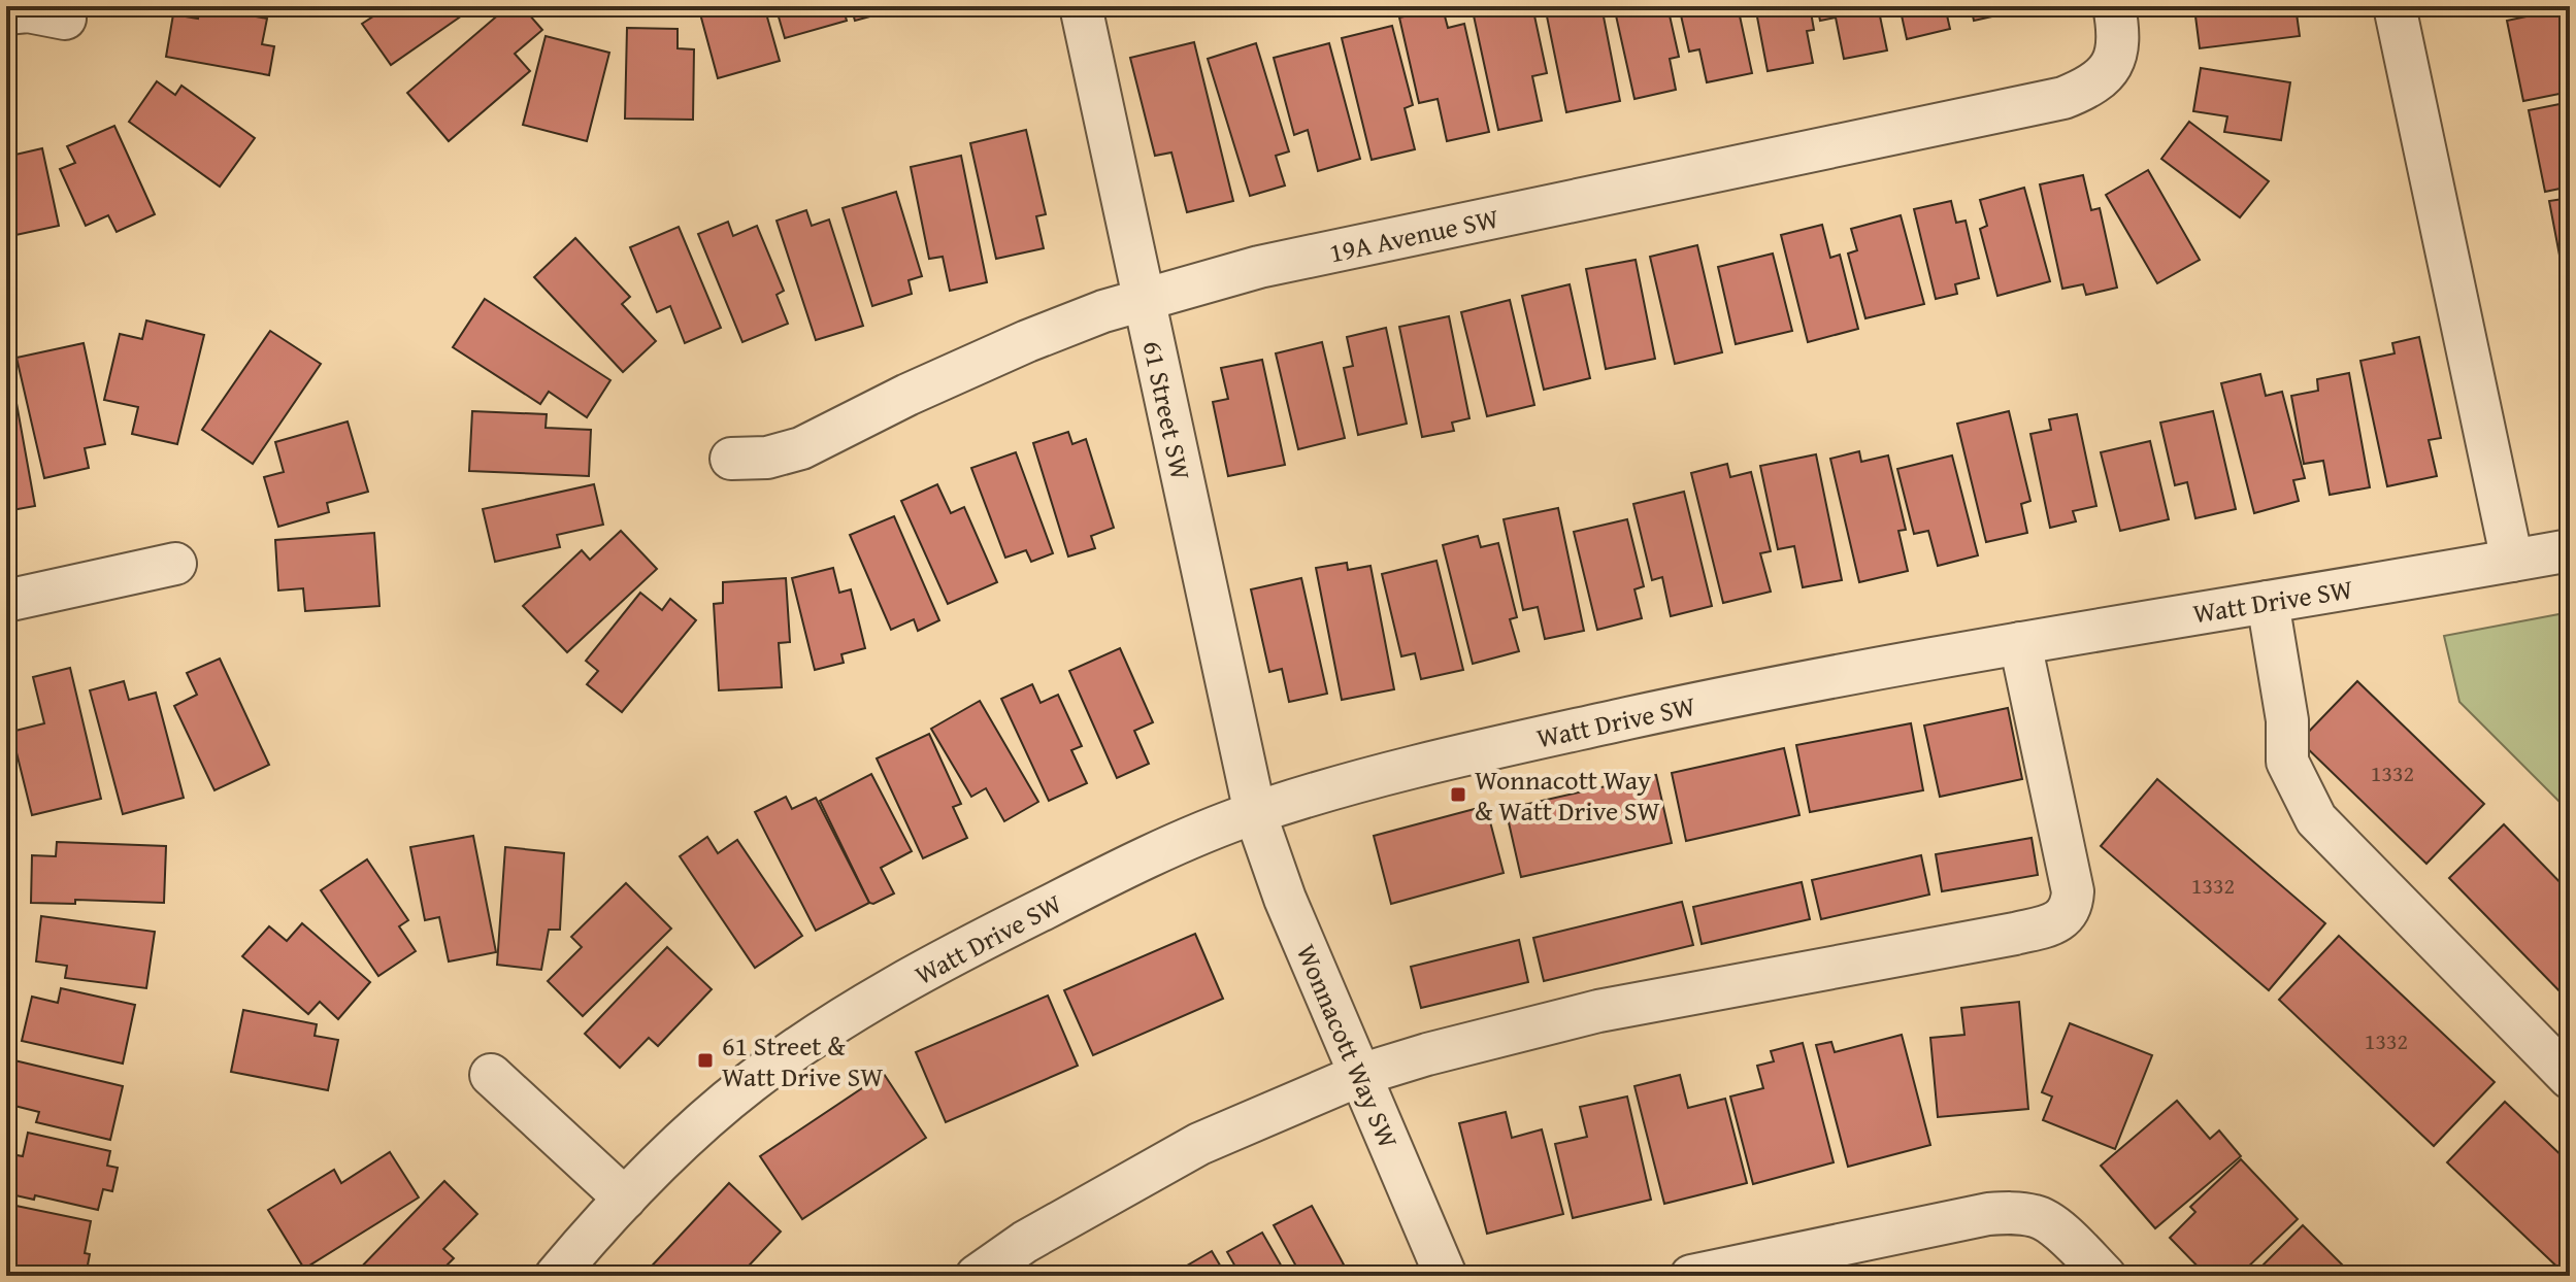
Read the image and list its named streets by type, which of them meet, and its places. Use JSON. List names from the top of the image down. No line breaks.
{"streets":{"street":["19A Avenue SW","61 Street SW","Watt Drive SW","Wonnacott Way SW"]},"crossings":[["19A Avenue SW","61 Street SW"],["61 Street SW","Watt Drive SW"],["61 Street SW","Wonnacott Way SW"],["Watt Drive SW","Wonnacott Way SW"]],"places":{"transit":["Wonnacott Way & Watt Drive SW","61 Street & Watt Drive SW"]},"house_numbers":["1332","1332","1332"]}
